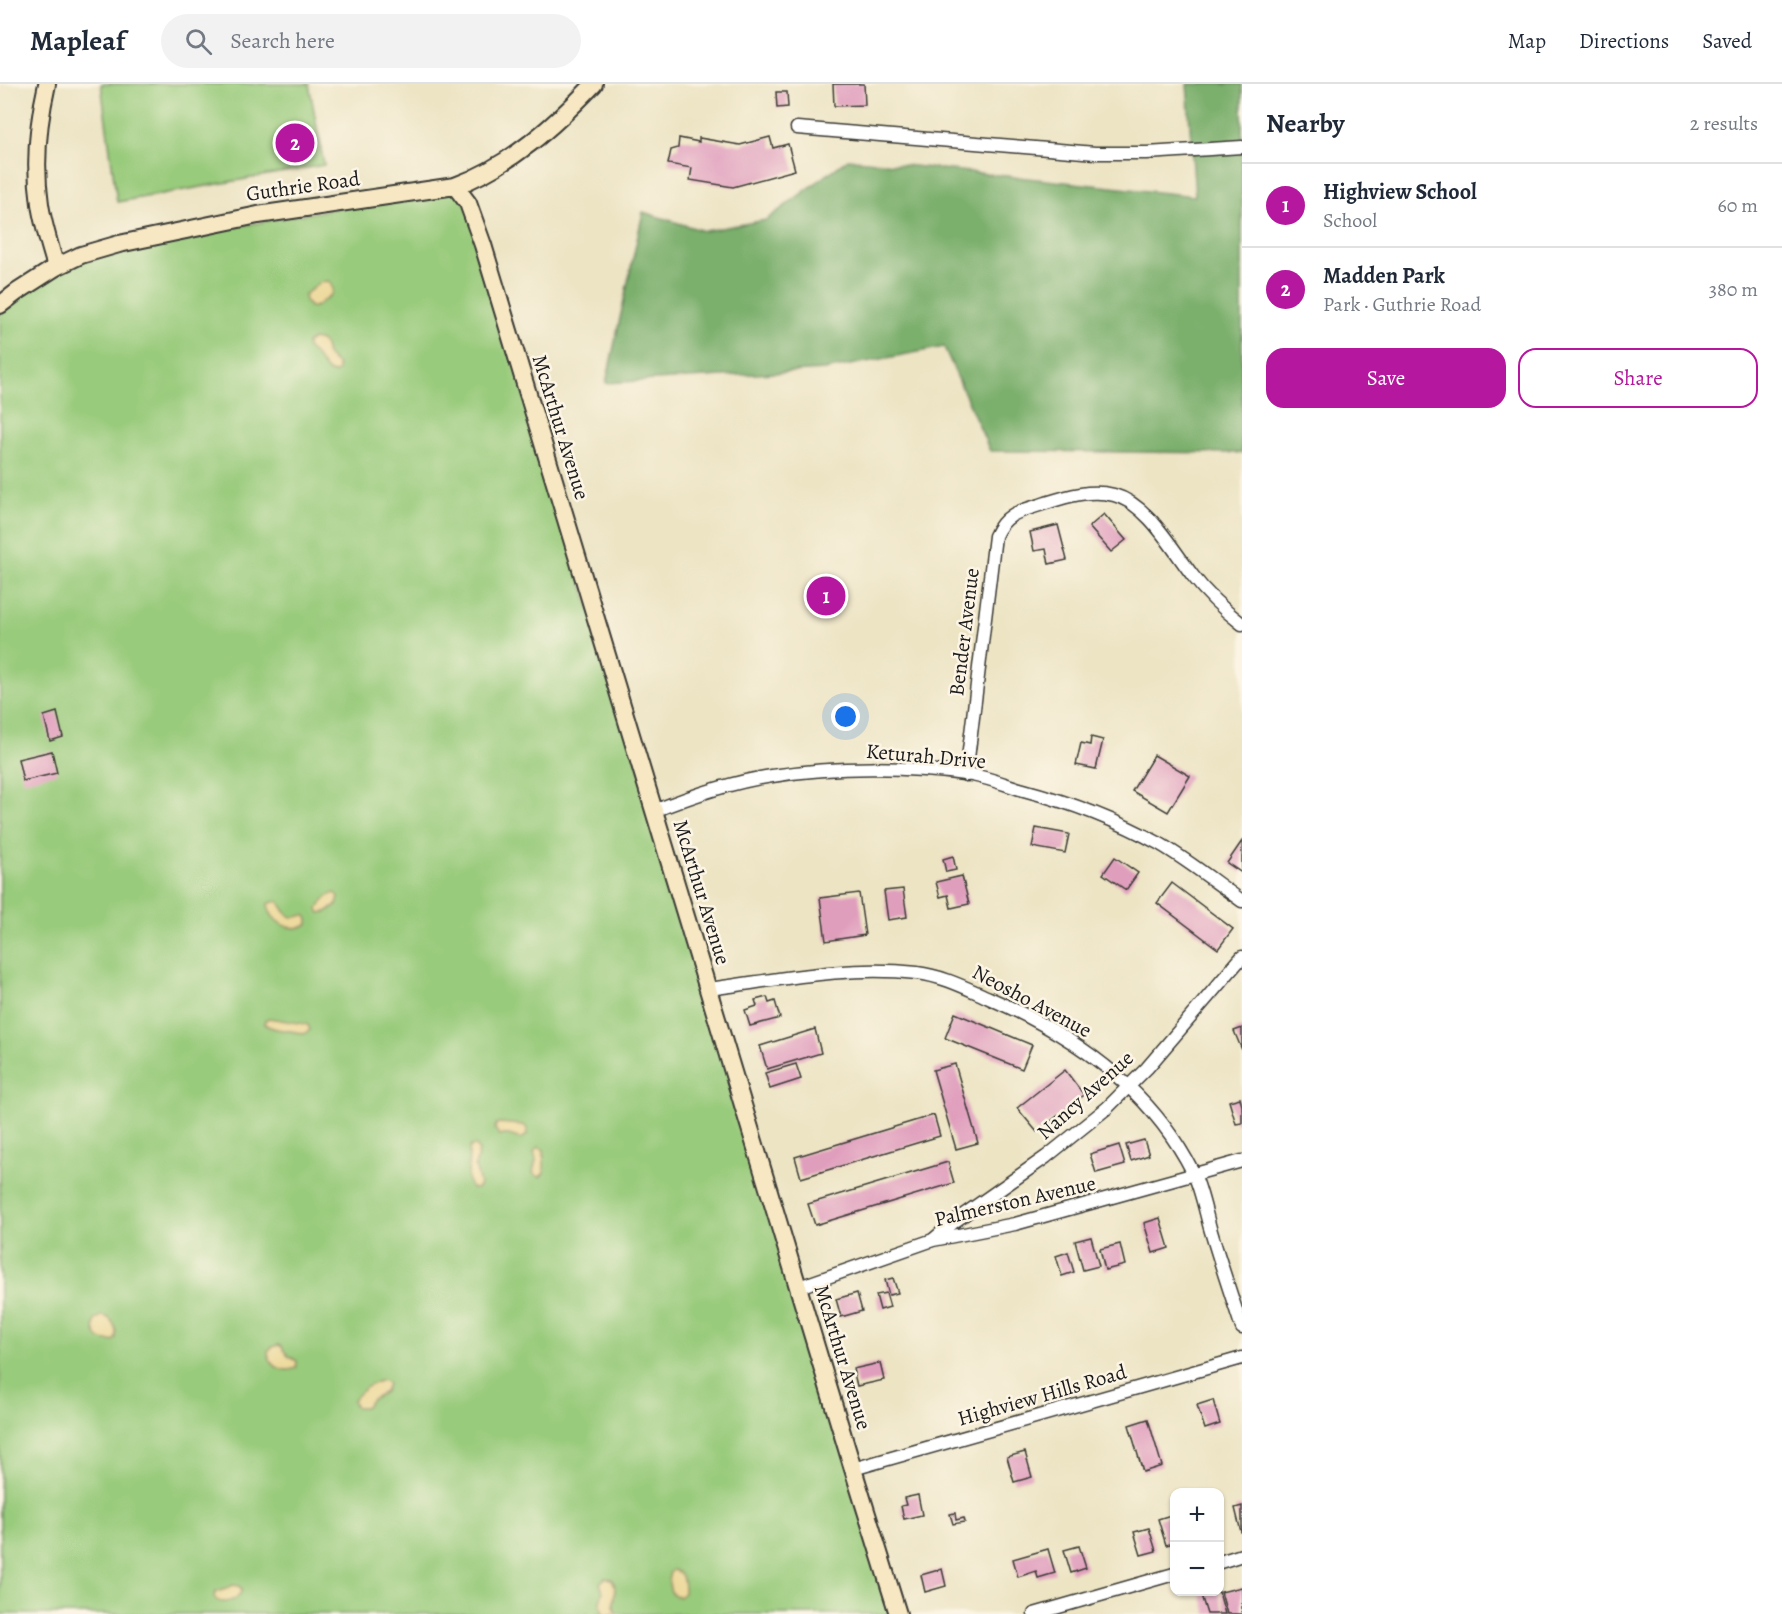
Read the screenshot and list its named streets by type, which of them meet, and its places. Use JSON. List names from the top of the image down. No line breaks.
{"streets":{"street":["Guthrie Road","McArthur Avenue","Bender Avenue","Keturah Drive","Neosho Avenue","Nancy Avenue","Palmerston Avenue","Highview Hills Road"]},"crossings":[["Guthrie Road","McArthur Avenue"],["McArthur Avenue","Keturah Drive"],["McArthur Avenue","Neosho Avenue"],["McArthur Avenue","Palmerston Avenue"],["McArthur Avenue","Highview Hills Road"],["Bender Avenue","Keturah Drive"],["Neosho Avenue","Nancy Avenue"],["Neosho Avenue","Palmerston Avenue"],["Nancy Avenue","Palmerston Avenue"]],"page":{"header":"Mapleaf","search":"Search here","nav":["Map","Directions","Saved"],"heading":["Nearby","2 results"],"pins":["2","1"],"list":[{"mark":"1","name":"Highview School","note":"School","value":"60 m"},{"mark":"2","name":"Madden Park","note":"Park · Guthrie Road","value":"380 m"}],"buttons":["Save","Share"],"map_buttons":["+","−"]}}
